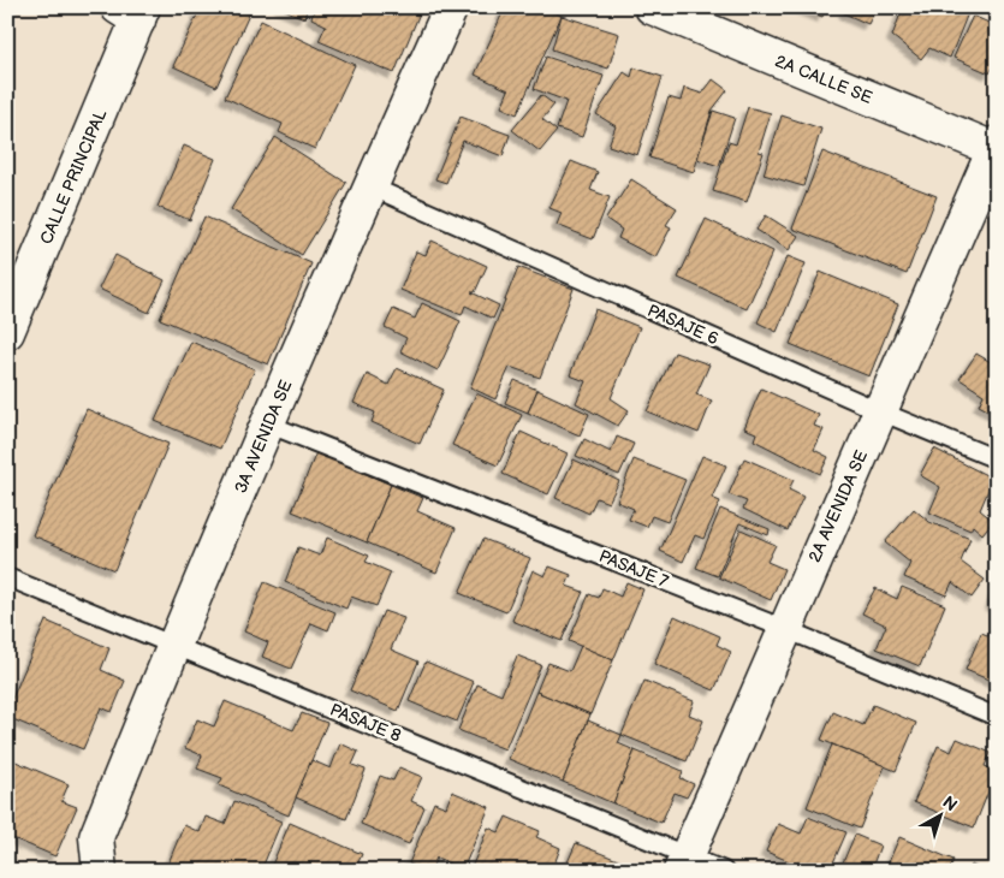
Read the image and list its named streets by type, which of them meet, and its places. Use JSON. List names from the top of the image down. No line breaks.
{"streets":{"street":["2A CALLE SE","CALLE PRINCIPAL","3A AVENIDA SE","2A AVENIDA SE"],"lane":["PASAJE 6","PASAJE 7","PASAJE 8"]},"crossings":[["2A CALLE SE","2A AVENIDA SE"],["PASAJE 6","3A AVENIDA SE"],["PASAJE 6","2A AVENIDA SE"],["3A AVENIDA SE","PASAJE 7"],["3A AVENIDA SE","PASAJE 8"],["2A AVENIDA SE","PASAJE 7"],["2A AVENIDA SE","PASAJE 8"]],"north":"top right"}
